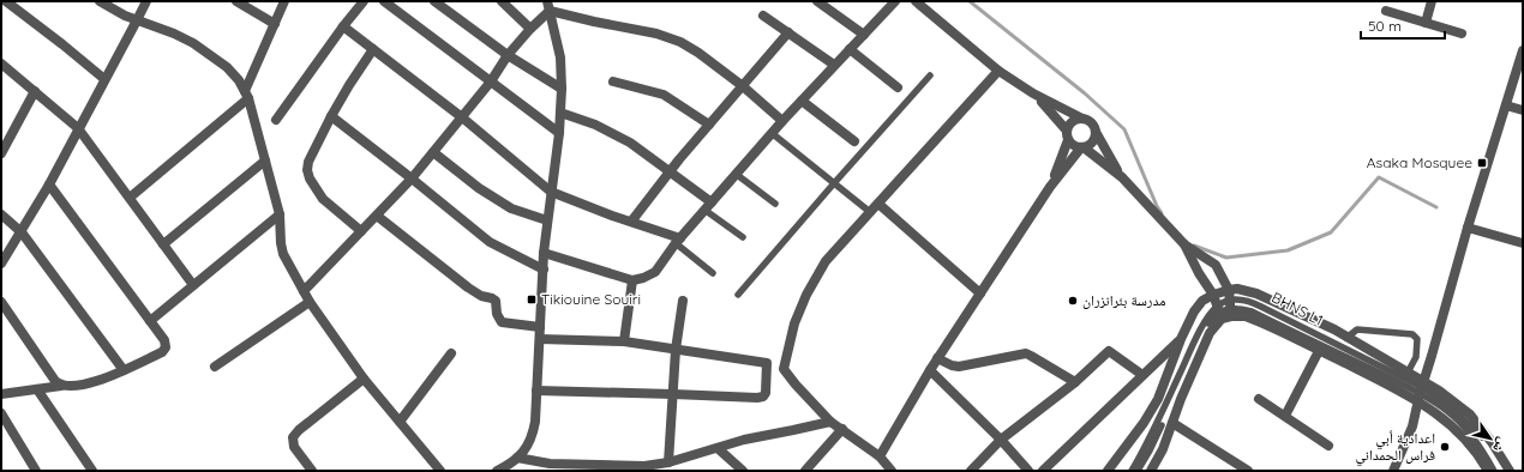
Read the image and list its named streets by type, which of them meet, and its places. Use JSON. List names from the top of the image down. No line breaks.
{"streets":{"lane":["BHNS L1"]},"places":{"transit":["Asaka Mosquee","Tikiouine Souiri"],"other":["مدرسة بئرانزران","اعدادية أبي فراس الحمداني"]},"scale_bar":"50 m","north":"bottom right"}
